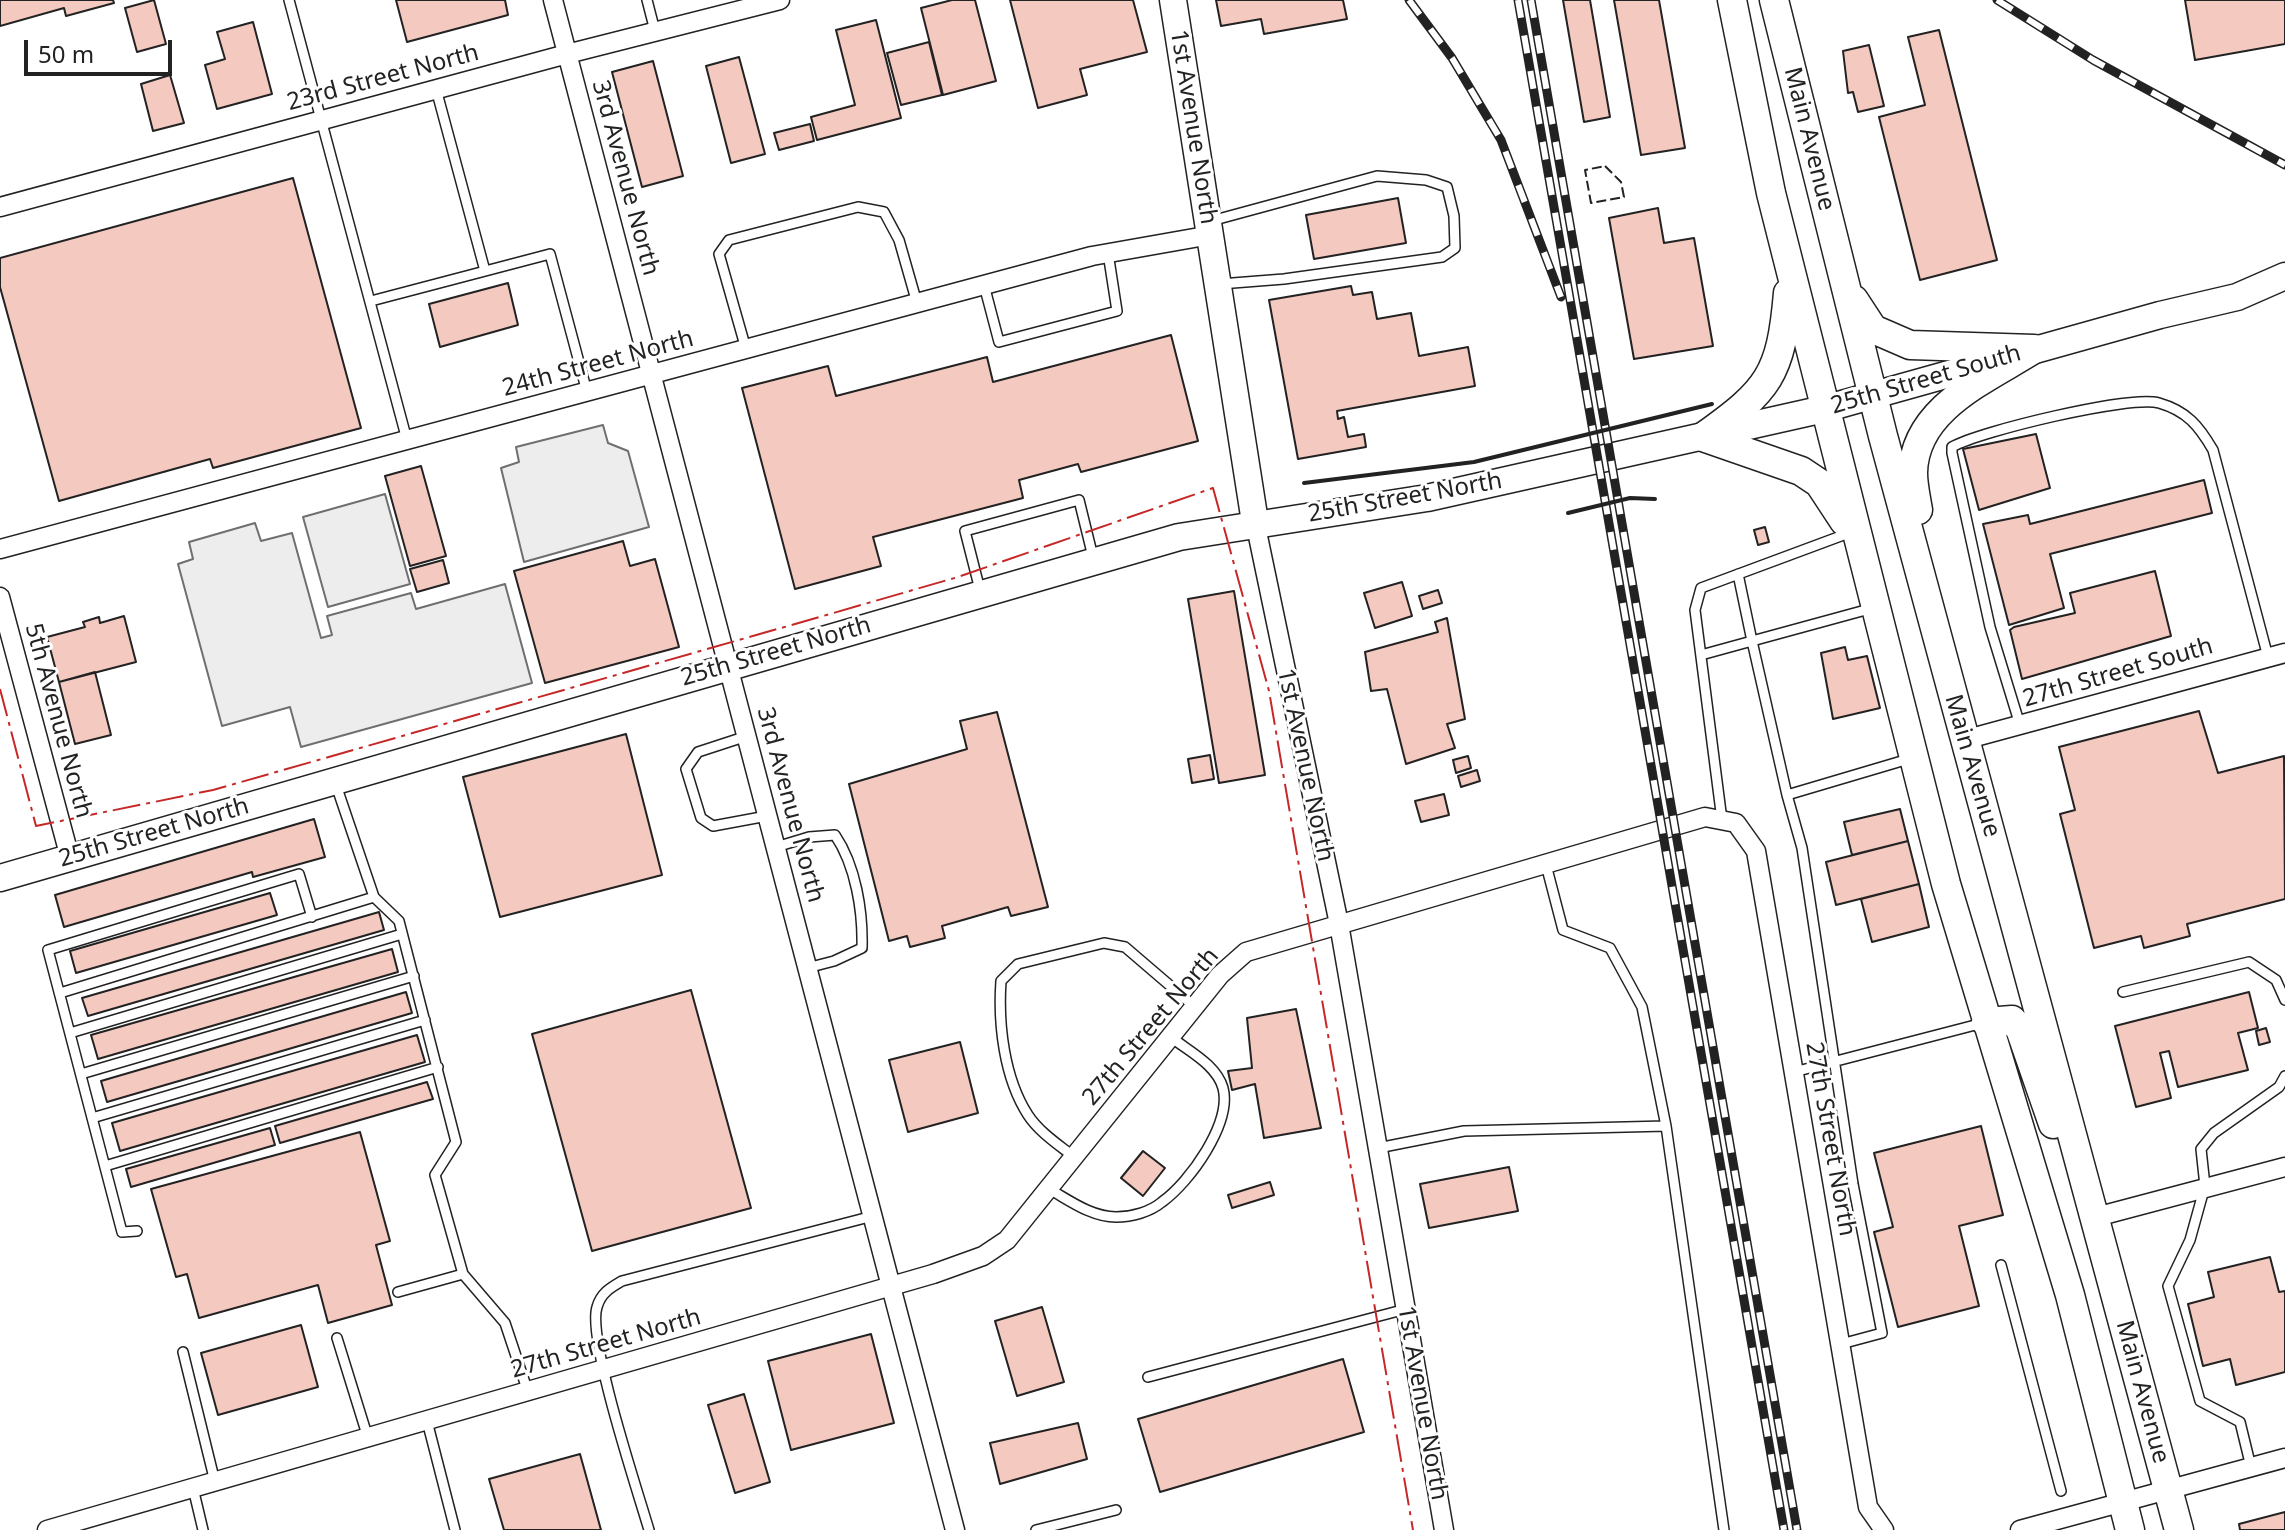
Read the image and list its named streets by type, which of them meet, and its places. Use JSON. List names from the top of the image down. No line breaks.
{"streets":{"main road":["1st Avenue North","Main Avenue","25th Street South","25th Street North"],"street":["23rd Street North","3rd Avenue North","24th Street North","27th Street South","5th Avenue North","27th Street North"]},"crossings":[["23rd Street North","3rd Avenue North"],["1st Avenue North","24th Street North"],["1st Avenue North","25th Street North"],["1st Avenue North","27th Street North"],["Main Avenue","25th Street South"],["Main Avenue","27th Street South"],["3rd Avenue North","24th Street North"],["3rd Avenue North","25th Street North"],["3rd Avenue North","27th Street North"],["25th Street South","25th Street North"],["25th Street North","5th Avenue North"]],"scale_bar":"50 m"}
